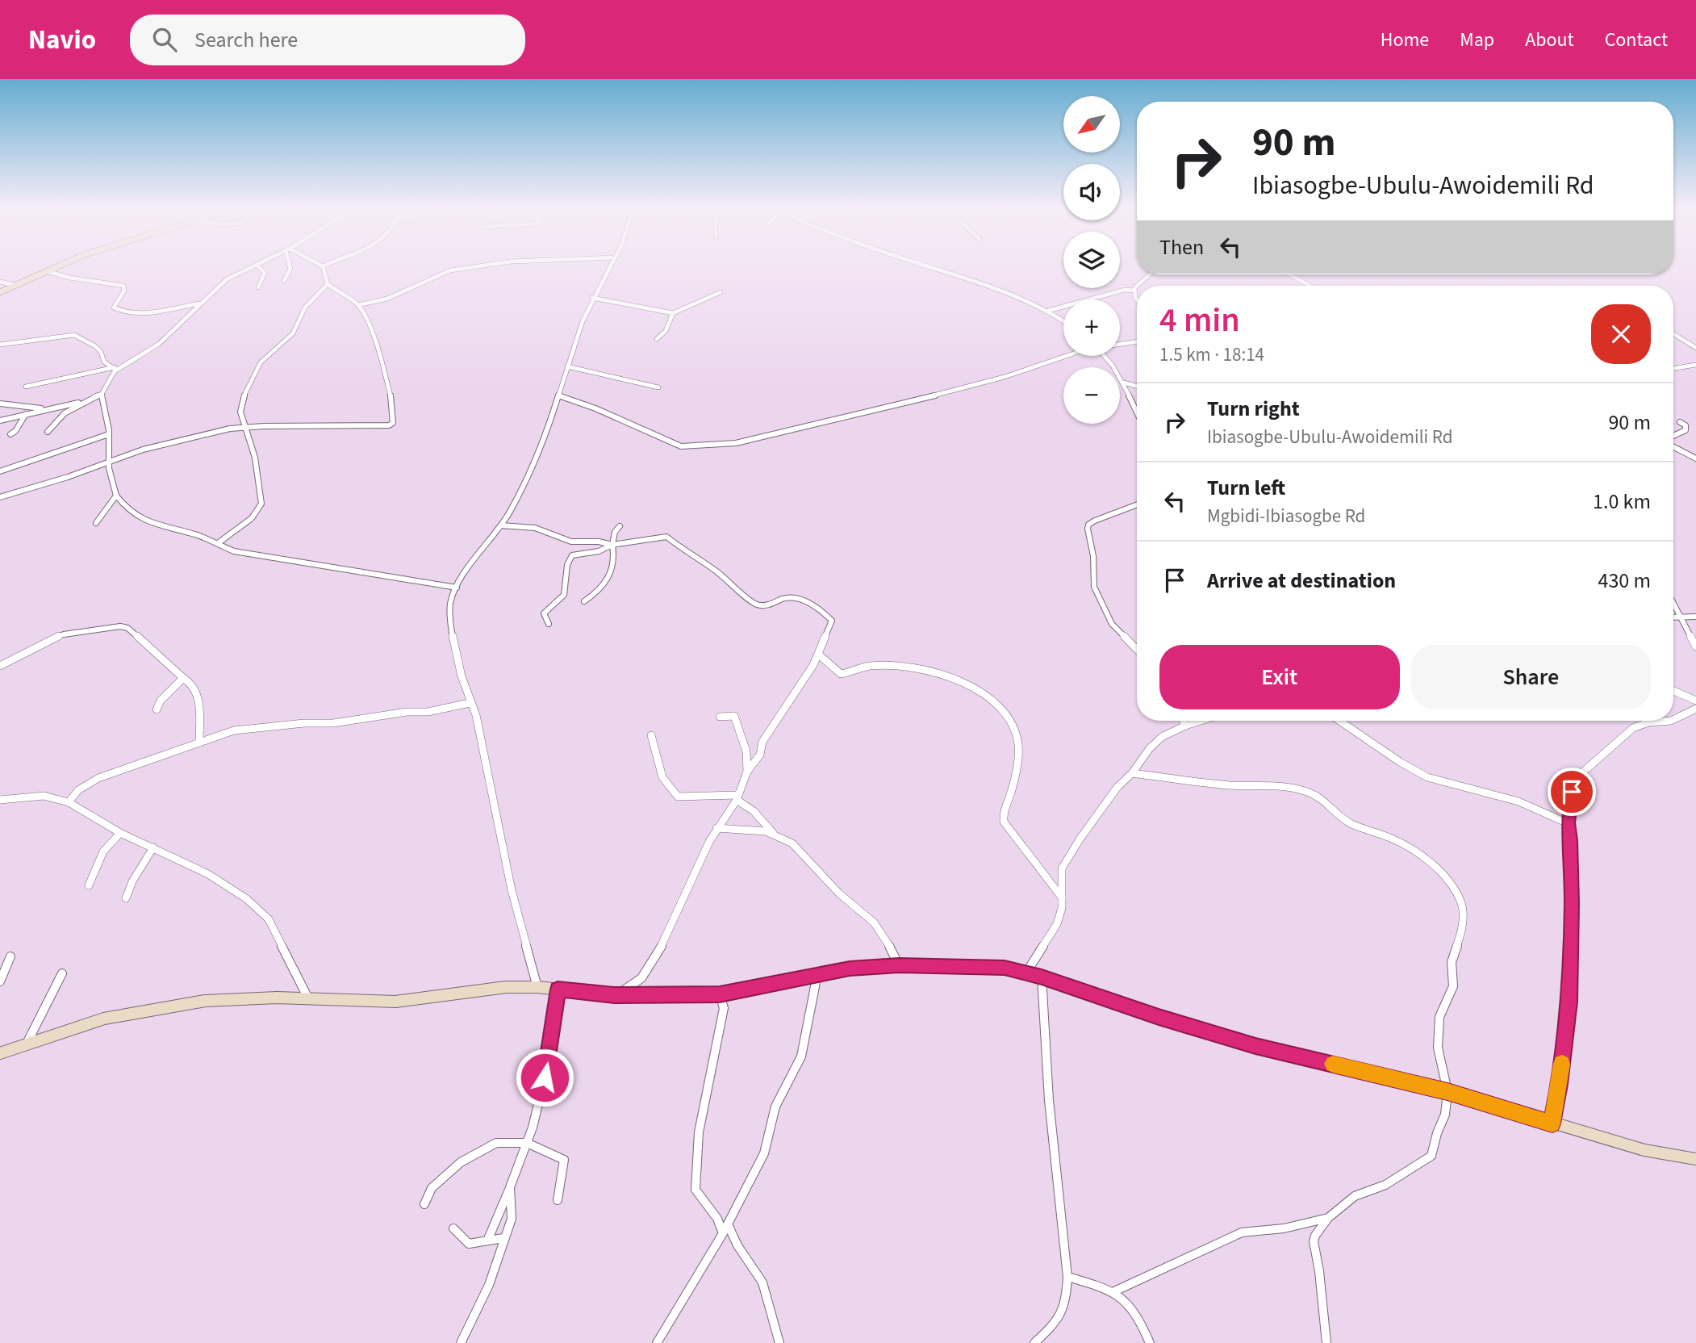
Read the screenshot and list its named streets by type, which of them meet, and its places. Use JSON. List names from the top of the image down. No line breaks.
{"north":"bottom left","page":{"header":"Navio","search":"Search here","nav":["Home","Map","About","Contact"],"map_buttons":["+","−"],"turn":["90 m","Ibiasogbe-Ubulu-Awoidemili Rd"],"then":"Then","heading":["4 min","1.5 km · 18:14"],"list":[{"name":"Turn right","note":"Ibiasogbe-Ubulu-Awoidemili Rd","value":"90 m"},{"name":"Turn left","note":"Mgbidi-Ibiasogbe Rd","value":"1.0 km"},{"name":"Arrive at destination","value":"430 m"}],"buttons":["Exit","Share"]}}
